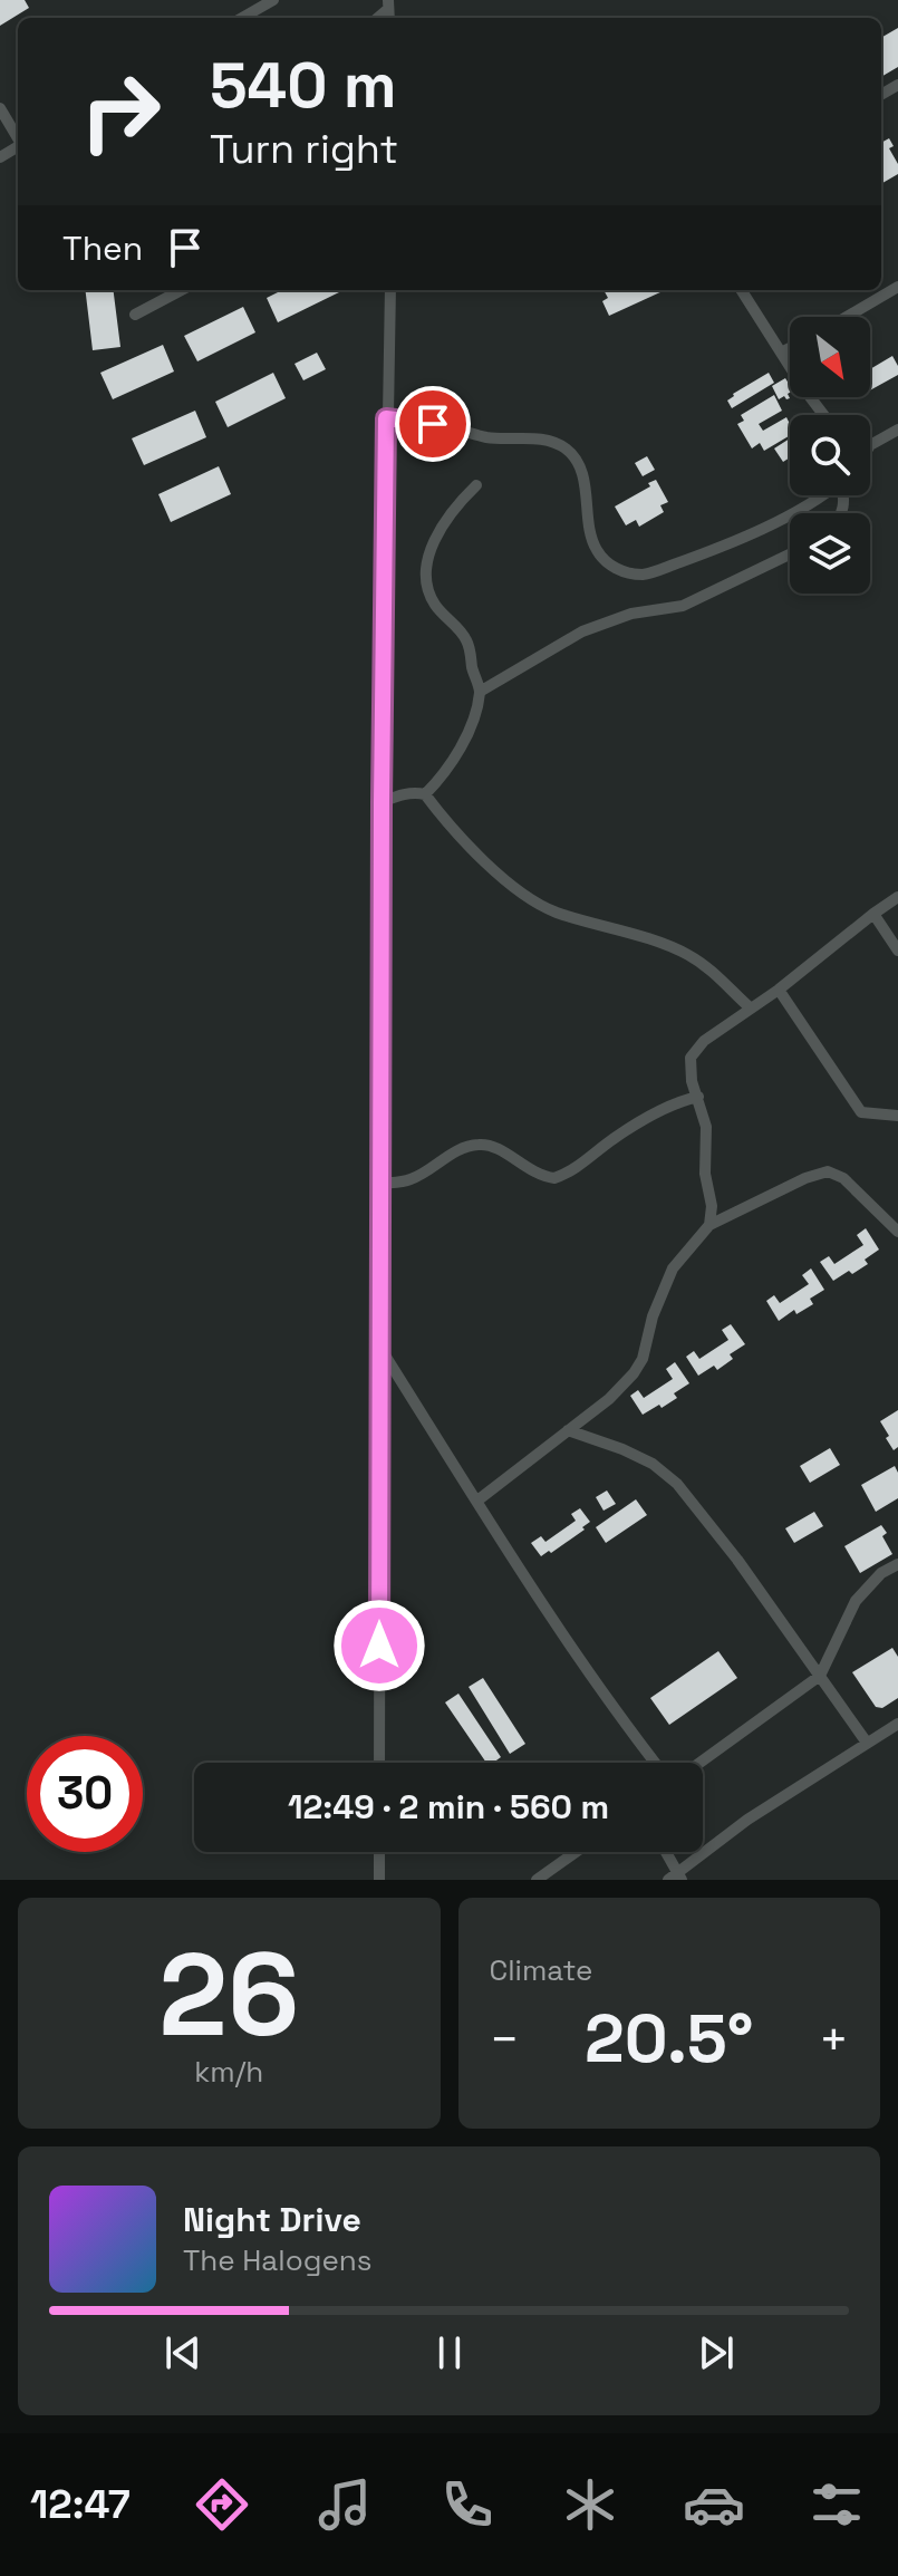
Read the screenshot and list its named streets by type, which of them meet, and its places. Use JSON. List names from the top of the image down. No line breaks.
{"north":"bottom right","page":{"turn":["540 m","Turn right"],"then":"Then","limit":"30","trip":"12:49 · 2 min · 560 m","tile":[["26","km/h"],"Climate"],"heat":["−","20.5°","+"],"song":["Night Drive","The Halogens"],"tabs":"12:47"}}
